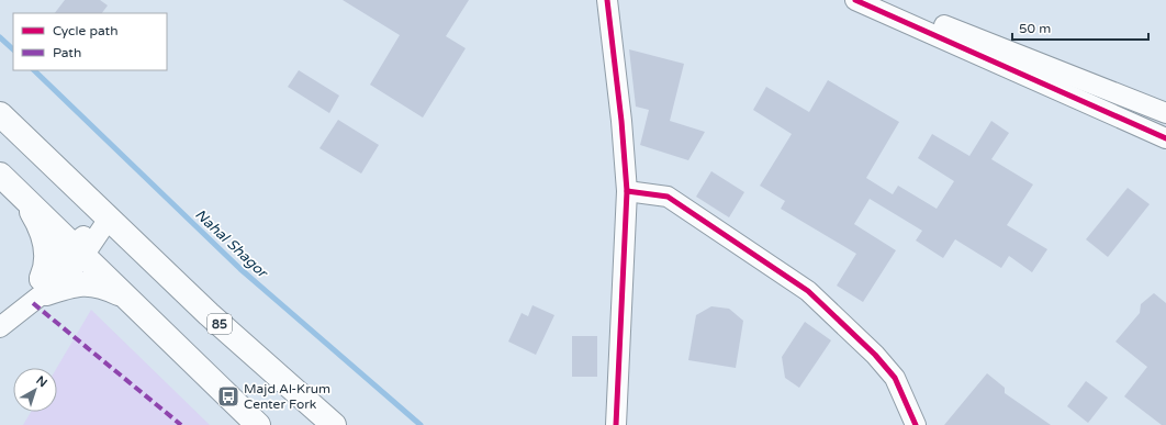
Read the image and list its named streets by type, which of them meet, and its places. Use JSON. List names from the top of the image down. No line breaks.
{"streets":{"highway":["85"]},"water":["Nahal Shagor"],"places":{"bus stop":["Majd Al-Krum Center Fork"]},"legend":["Cycle path","Path"],"scale_bar":"50 m","north":"top right"}
